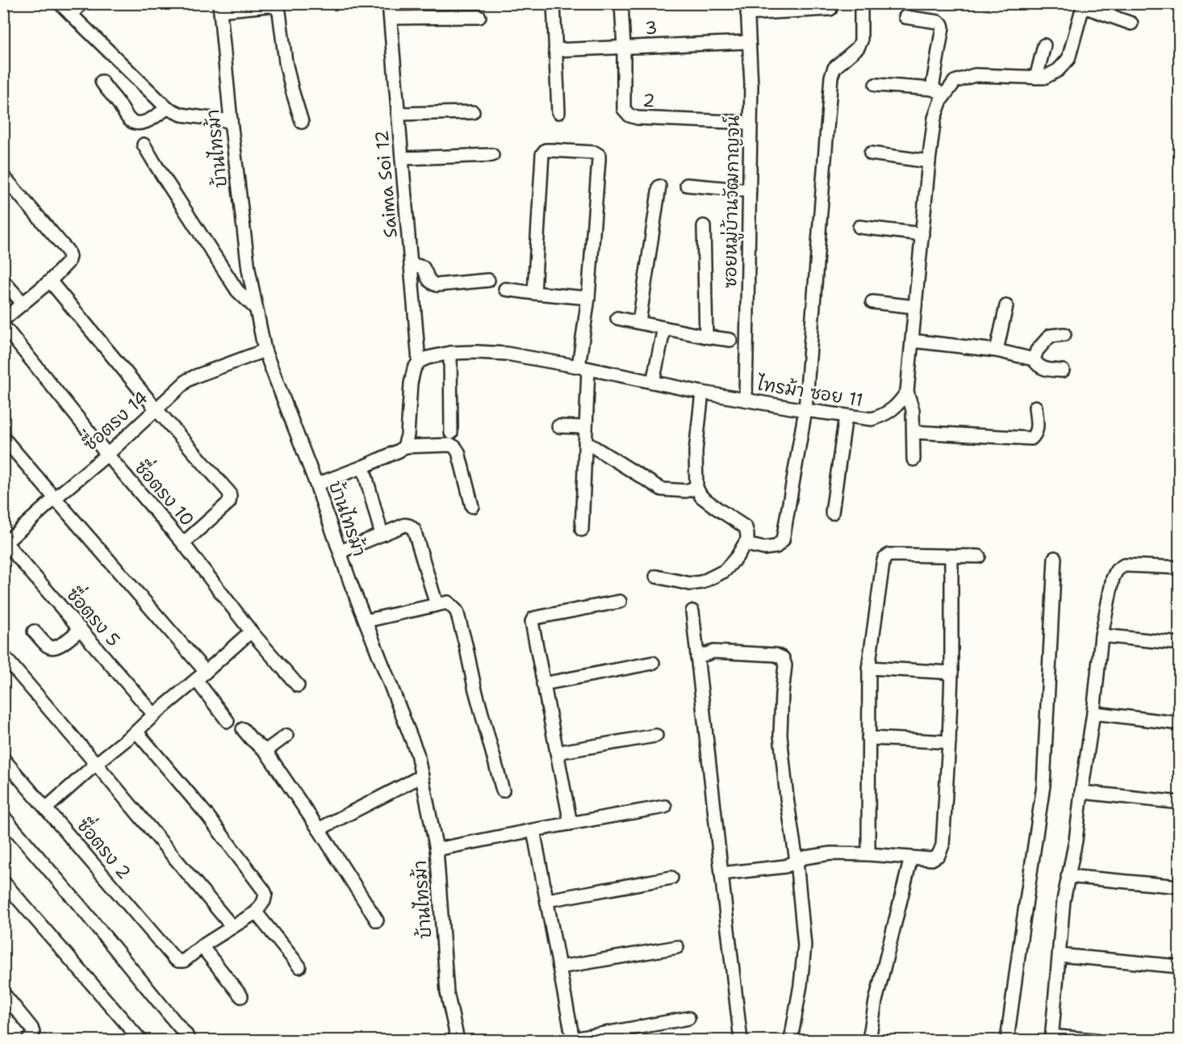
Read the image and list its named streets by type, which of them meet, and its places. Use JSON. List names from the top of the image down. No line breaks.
{"streets":{"street":["3","2","บ้านไทรม้า","Saima Soi 12","ซอยหมู่บ้านวัฒกาญจน์","ไทรม้า ซอย 11","ซื่อตรง 14","ซื่อตรง 10","ซื่อตรง 5","ซื่อตรง 2"]},"crossings":[["3","2"],["3","ซอยหมู่บ้านวัฒกาญจน์"],["2","ซอยหมู่บ้านวัฒกาญจน์"],["บ้านไทรม้า","ซื่อตรง 14"],["Saima Soi 12","ไทรม้า ซอย 11"],["ซอยหมู่บ้านวัฒกาญจน์","ไทรม้า ซอย 11"],["ซื่อตรง 14","ซื่อตรง 10"],["ซื่อตรง 14","ซื่อตรง 5"]]}
